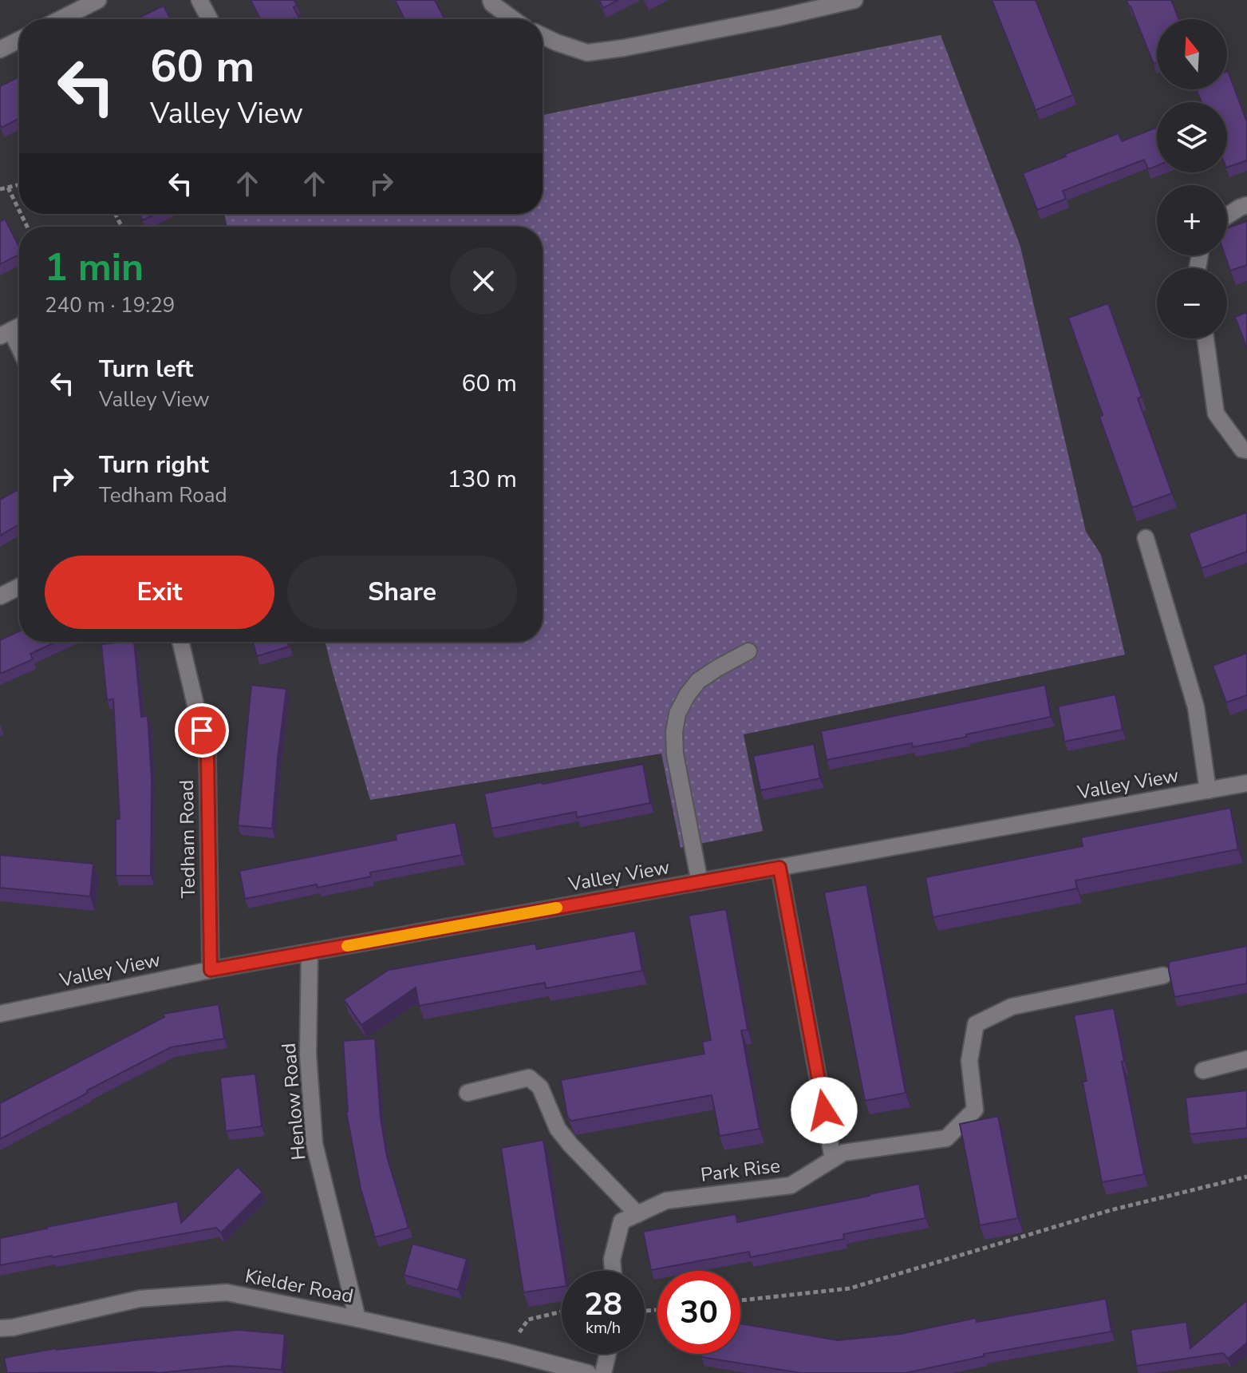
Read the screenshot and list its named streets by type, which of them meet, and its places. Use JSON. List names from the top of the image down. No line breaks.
{"streets":{"street":["Valley View","Tedham Road","Henlow Road","Park Rise","Kielder Road"]},"crossings":[["Valley View","Tedham Road"],["Valley View","Henlow Road"],["Henlow Road","Kielder Road"]],"north":"top","page":{"map_buttons":["+","−"],"turn":["60 m","Valley View"],"heading":["1 min","240 m · 19:29"],"list":[{"name":"Turn left","note":"Valley View","value":"60 m"},{"name":"Turn right","note":"Tedham Road","value":"130 m"}],"buttons":["Exit","Share"],"speed":"28 km/h","limit":"30"}}
